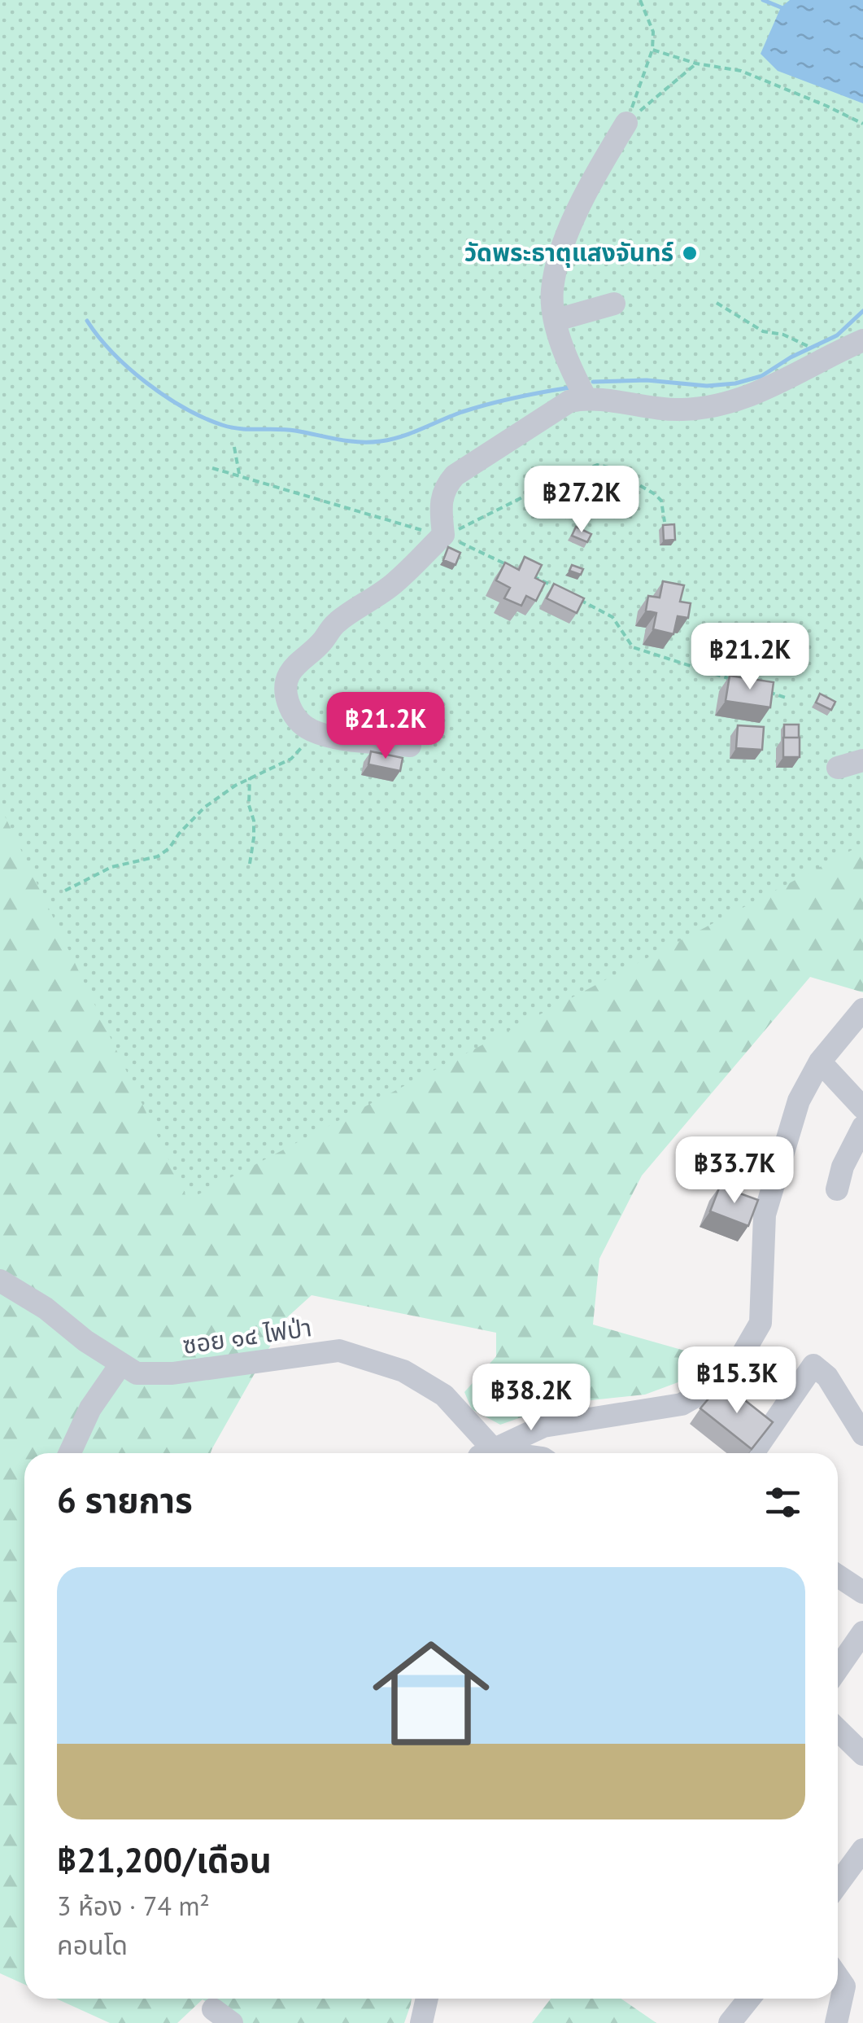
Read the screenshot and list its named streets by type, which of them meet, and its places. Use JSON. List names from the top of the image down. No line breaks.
{"streets":{"street":["ซอย ๑๔ ไฟป่า"]},"places":["วัดพระธาตุแสงจันทร์"],"page":{"price":["฿27.2K","฿21.2K","฿21.2K","฿33.7K","฿15.3K","฿38.2K"],"heading":"6 รายการ","list":[{"name":"฿21,200/เดือน","note":"3 ห้อง · 74 m² · คอนโด"}]}}
